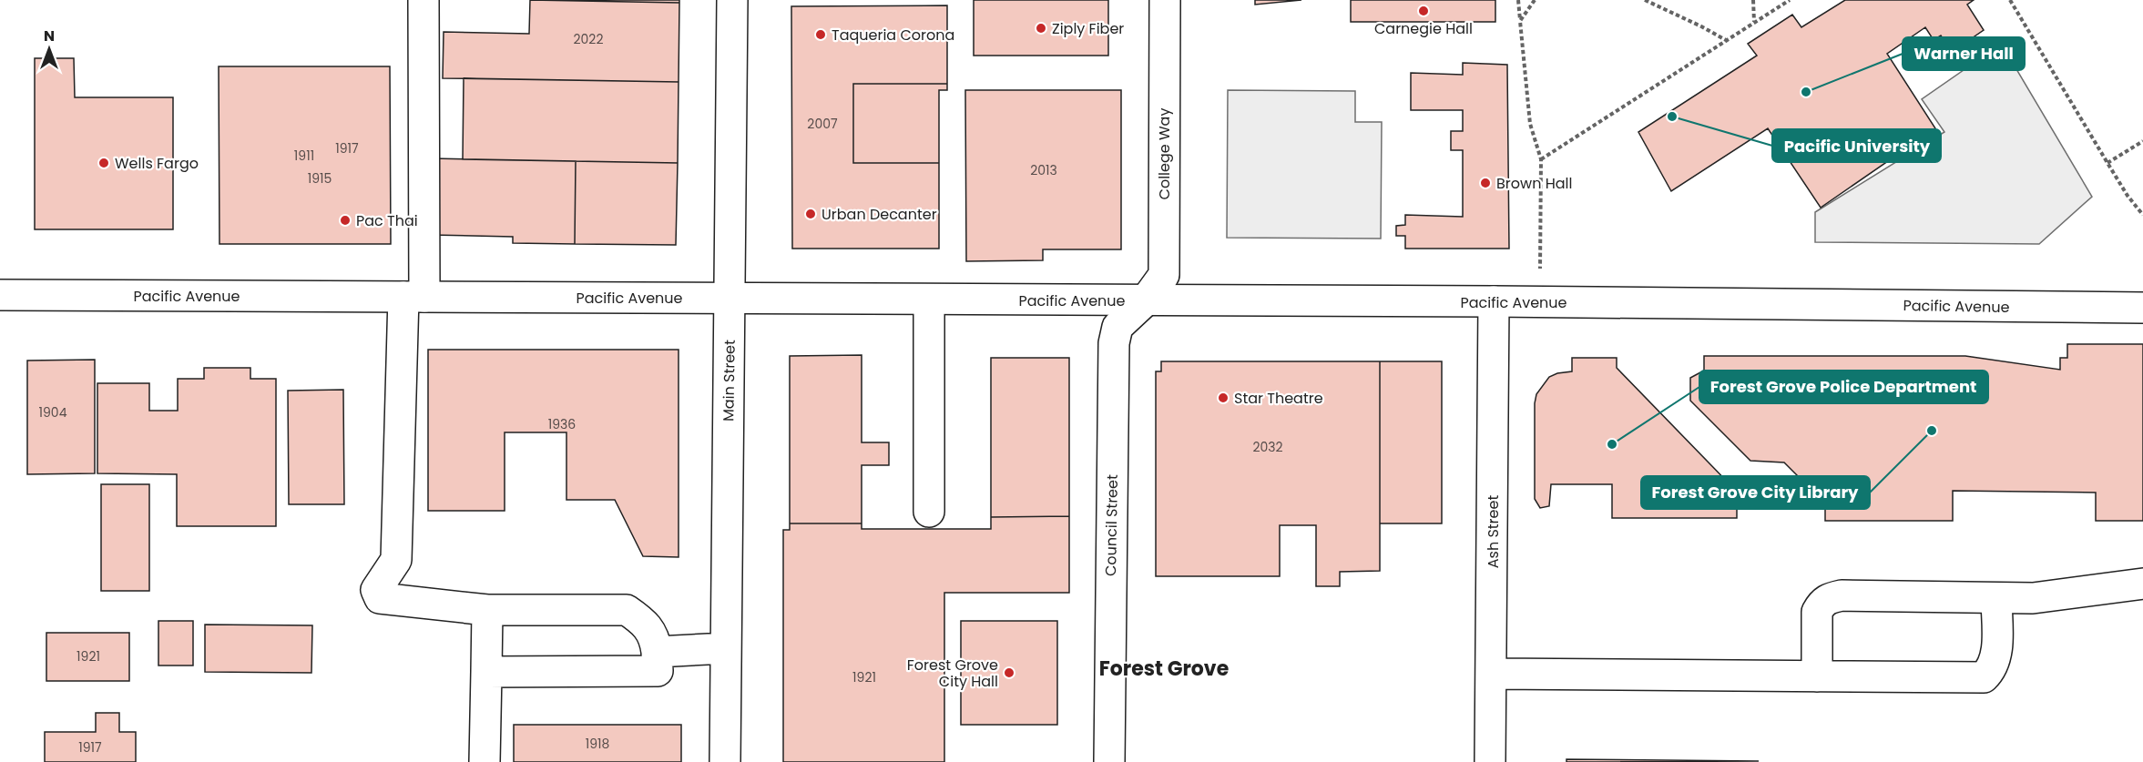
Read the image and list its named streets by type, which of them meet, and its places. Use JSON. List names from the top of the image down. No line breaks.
{"streets":{"main road":["College Way","Pacific Avenue","Main Street","Council Street","Ash Street"]},"crossings":[["College Way","Pacific Avenue"],["College Way","Council Street"],["Pacific Avenue","Main Street"],["Pacific Avenue","Council Street"],["Pacific Avenue","Ash Street"]],"districts":["Forest Grove"],"places":["Carnegie Hall","Ziply Fiber","Taqueria Corona","Warner Hall","Pacific University","Wells Fargo","Brown Hall","Urban Decanter","Pac Thai","Star Theatre","Forest Grove City Library","Forest Grove Police Department","Forest Grove City Hall"],"house_numbers":["2022","2007","1917","1911","2013","1915","1904","1936","2032","1921","1921","1918","1917"],"north":"top"}
